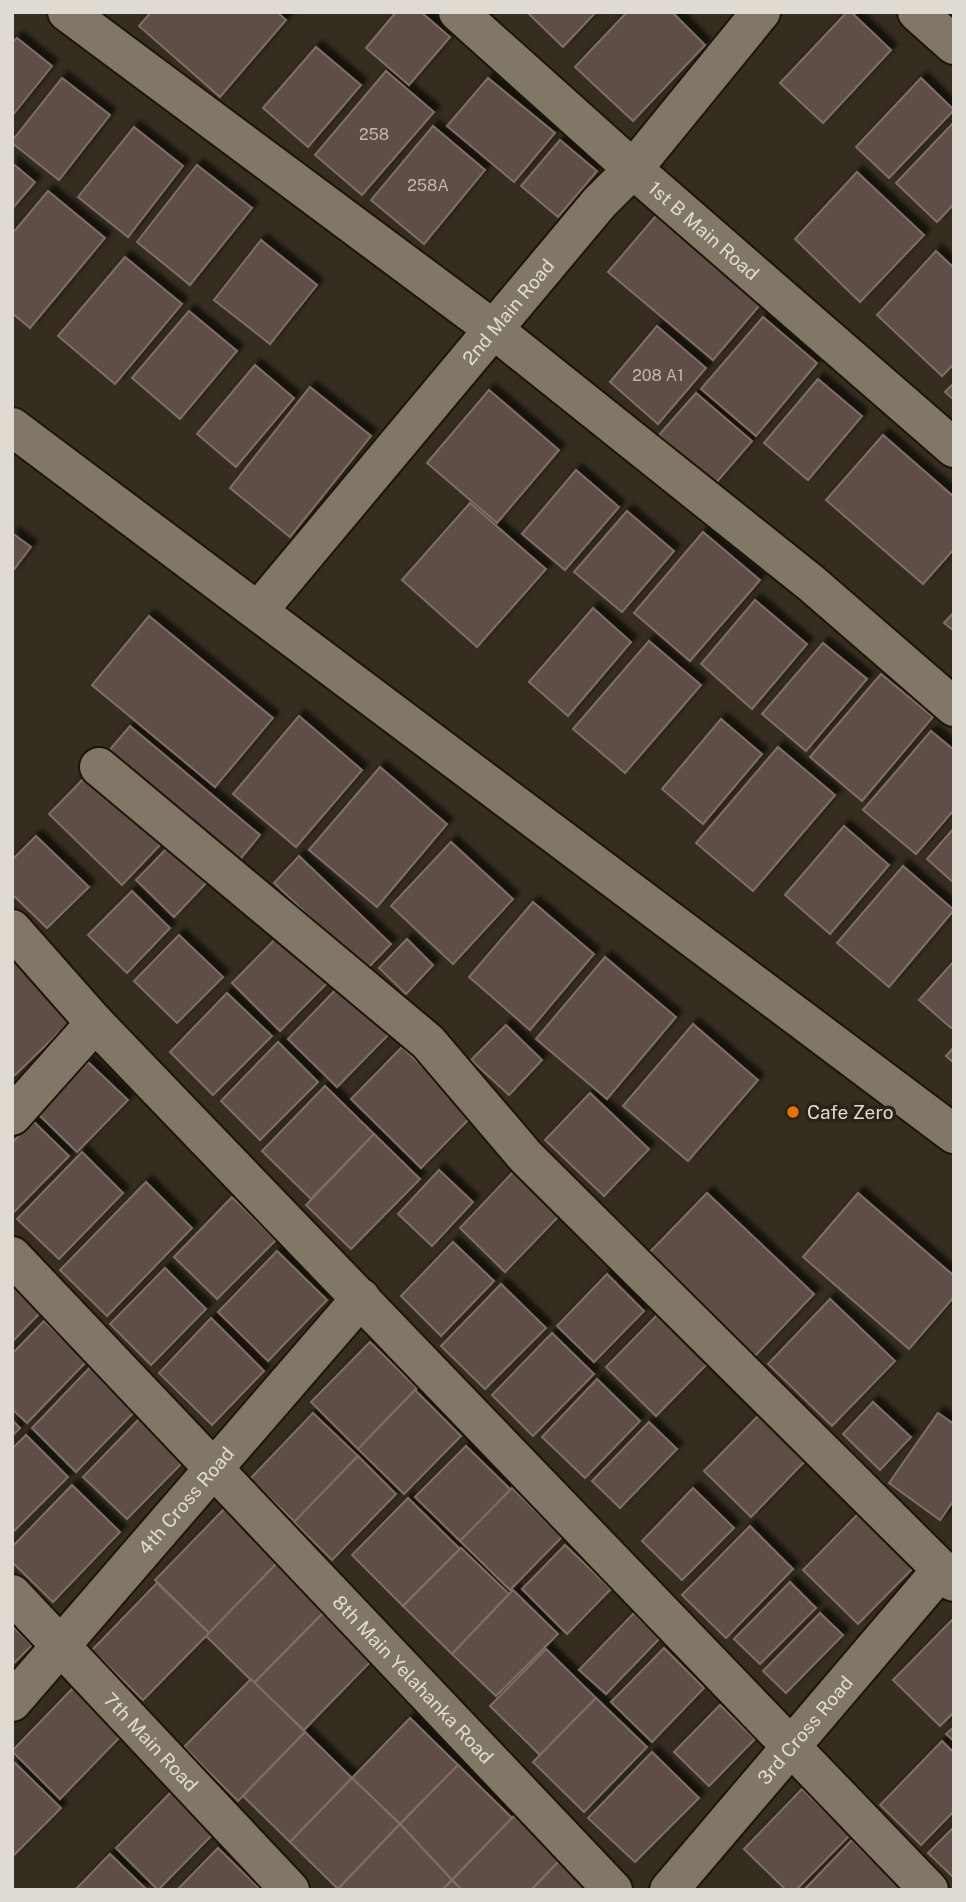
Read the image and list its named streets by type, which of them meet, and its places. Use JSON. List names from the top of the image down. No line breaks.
{"streets":{"street":["1st B Main Road","2nd Main Road","4th Cross Road","8th Main Yelahanka Road","3rd Cross Road","7th Main Road"]},"crossings":[["1st B Main Road","2nd Main Road"],["4th Cross Road","8th Main Yelahanka Road"],["4th Cross Road","7th Main Road"]],"places":["Cafe Zero"],"house_numbers":["258","258A","208 A1"]}
